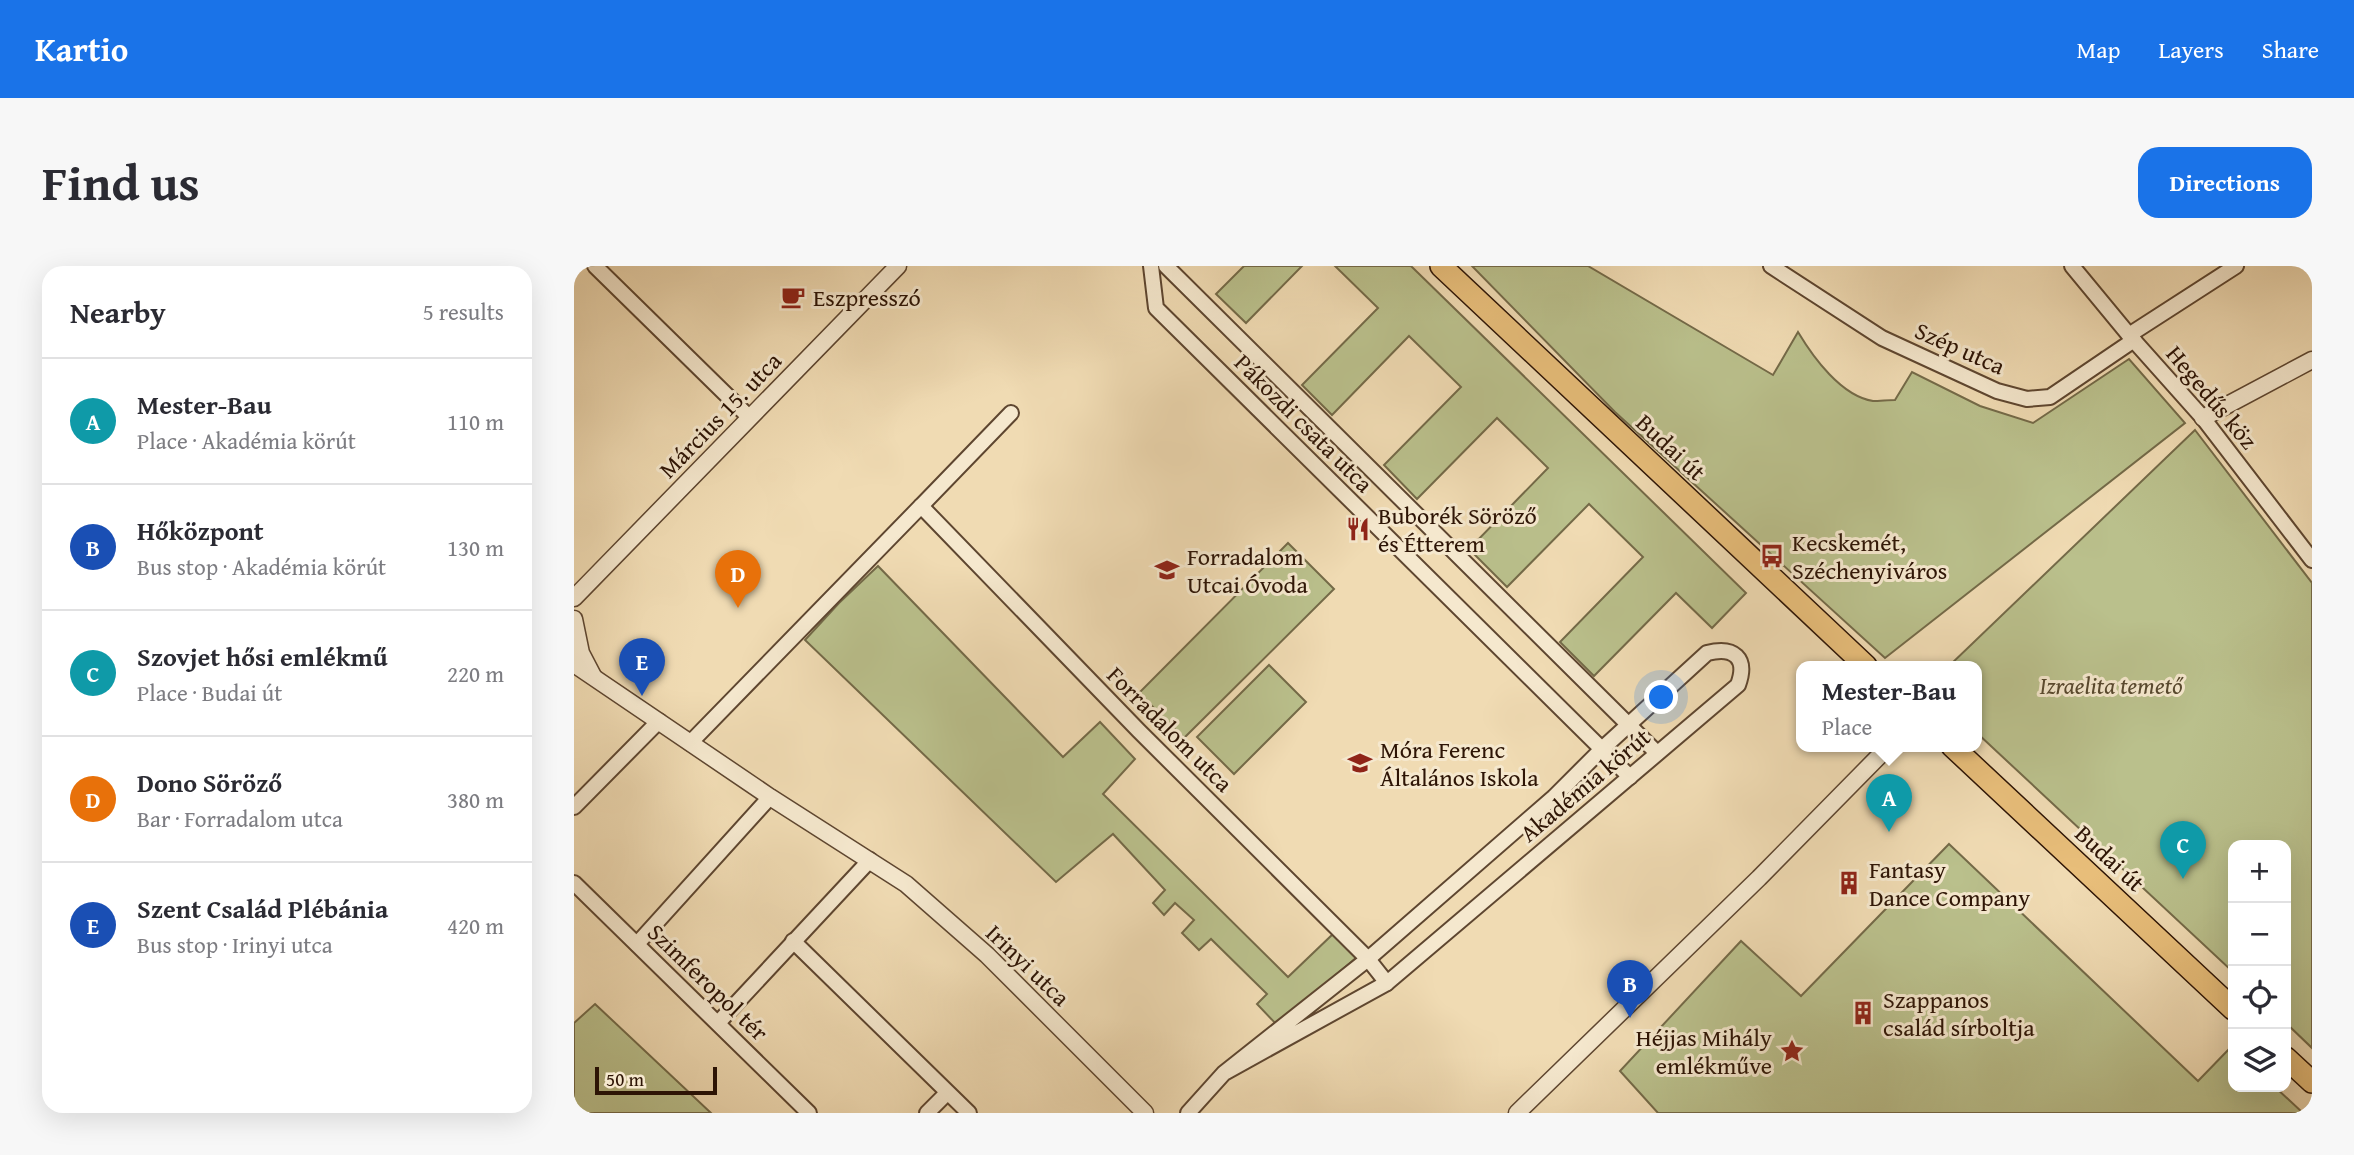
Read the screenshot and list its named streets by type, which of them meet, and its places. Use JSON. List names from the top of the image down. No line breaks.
{"streets":{"main road":["Budai út"],"street":["Szép utca","Hegedűs köz","Március 15. utca","Pákozdi csata utca","Forradalom utca","Akadémia körút","Irinyi utca","Szimferopol tér"]},"crossings":[["Szép utca","Hegedűs köz"],["Március 15. utca","Irinyi utca"],["Pákozdi csata utca","Akadémia körút"],["Forradalom utca","Akadémia körút"]],"parks":["Izraelita temető"],"places":{"cafe":["Eszpresszó"],"restaurant":["Buborék Söröző és Étterem"],"bus stop":["Kecskemét, Széchenyiváros"],"school or university":["Forradalom Utcai Óvoda","Móra Ferenc Általános Iskola"],"building":["Fantasy Dance Company","Szappanos család sírboltja"],"place":["Héjjas Mihály emlékműve"]},"scale_bar":"50 m","page":{"header":"Kartio","nav":["Map","Layers","Share"],"title":"Find us","buttons":"Directions","heading":["Nearby","5 results"],"list":[{"mark":"A","name":"Mester-Bau","note":"Place · Akadémia körút","value":"110 m"},{"mark":"B","name":"Hőközpont","note":"Bus stop · Akadémia körút","value":"130 m"},{"mark":"C","name":"Szovjet hősi emlékmű","note":"Place · Budai út","value":"220 m"},{"mark":"D","name":"Dono Söröző","note":"Bar · Forradalom utca","value":"380 m"},{"mark":"E","name":"Szent Család Plébánia","note":"Bus stop · Irinyi utca","value":"420 m"}],"pins":["D","E","A","C","B"],"popup":["Mester-Bau","Place"],"map_buttons":["+","−"],"scale":"50 m"}}
